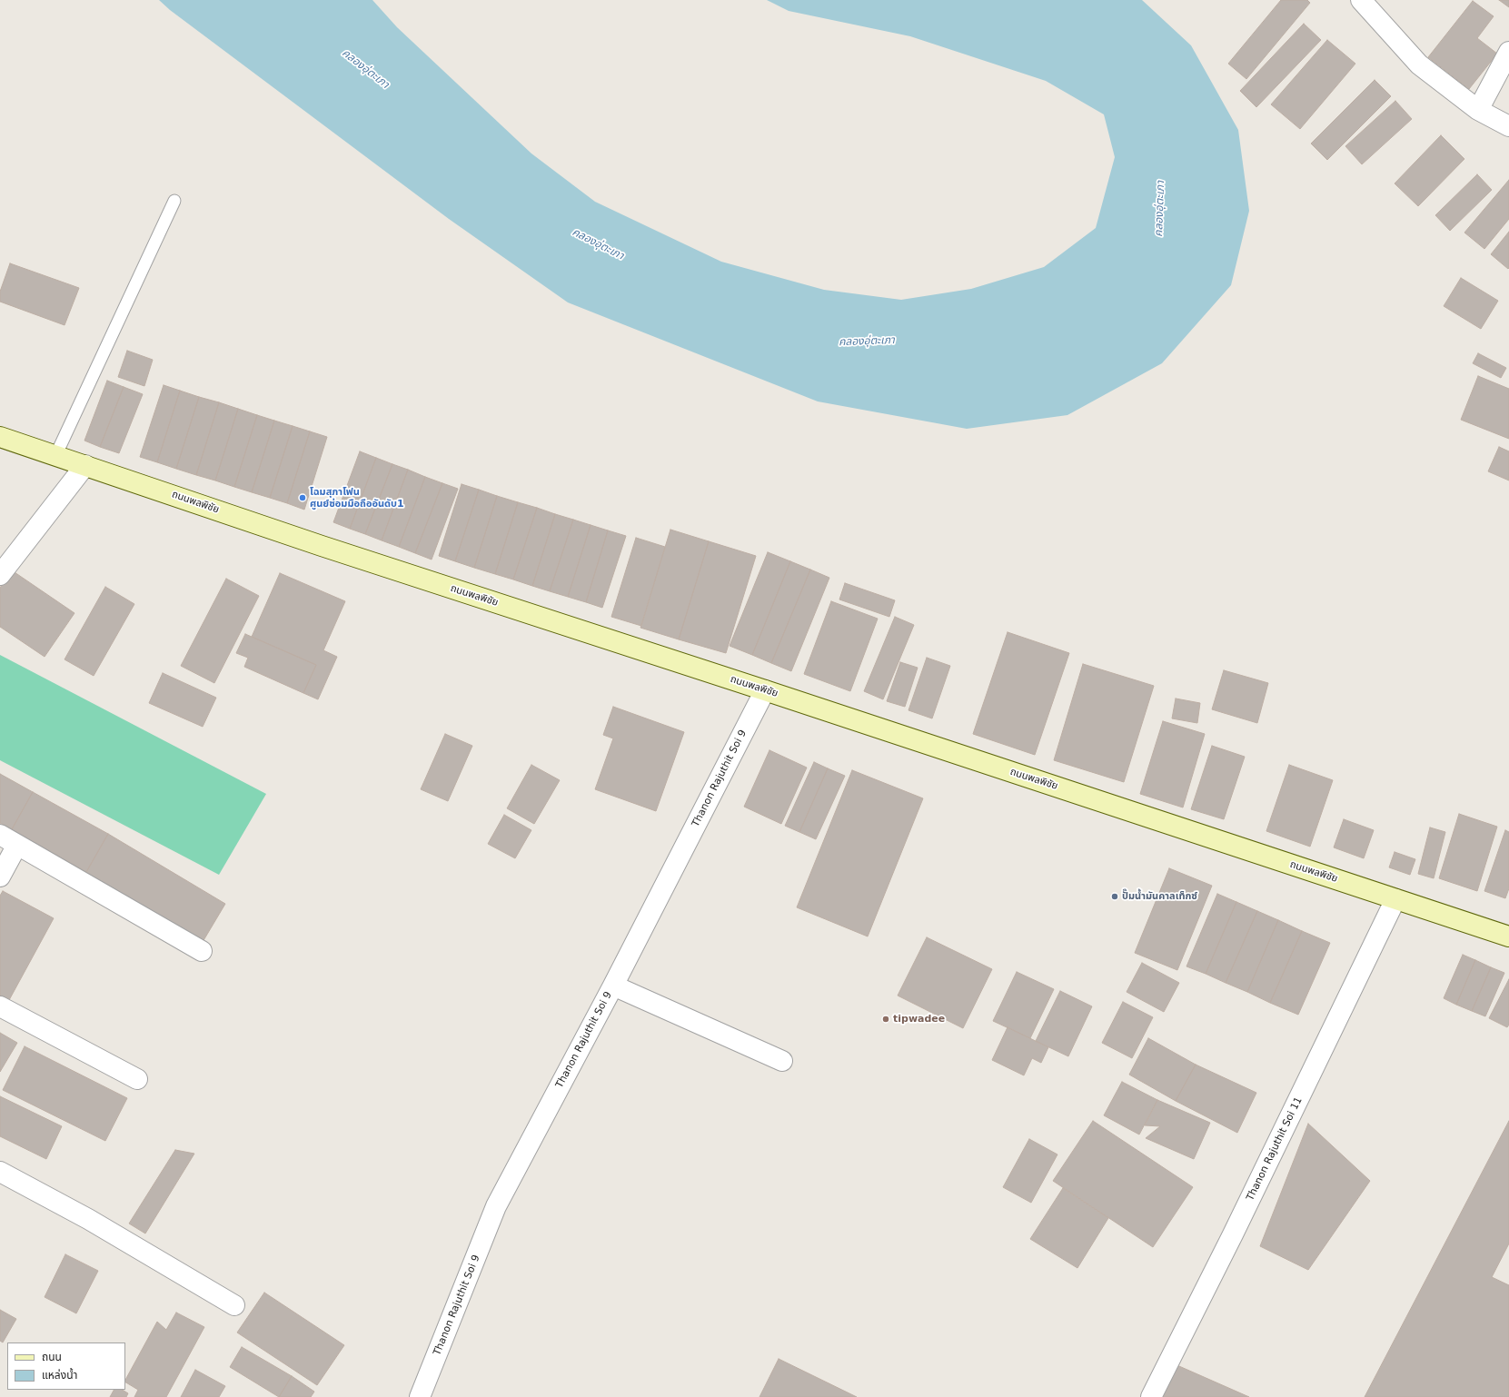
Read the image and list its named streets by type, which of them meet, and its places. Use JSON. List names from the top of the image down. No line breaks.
{"streets":{"street":["ถนนพลพิชัย","Thanon Rajuthit Soi 9","Thanon Rajuthit Soi 11"]},"crossings":[["ถนนพลพิชัย","Thanon Rajuthit Soi 9"],["ถนนพลพิชัย","Thanon Rajuthit Soi 11"]],"water":["คลองอุ่ตะเภา"],"places":["โฉมสุภาโฟน ศูนย์ซ่อมมือถืออันดับ1","ปั๊มน้ำมันคาลเท็กซ์","tipwadee"],"legend":["ถนน","แหล่งน้ำ"]}
